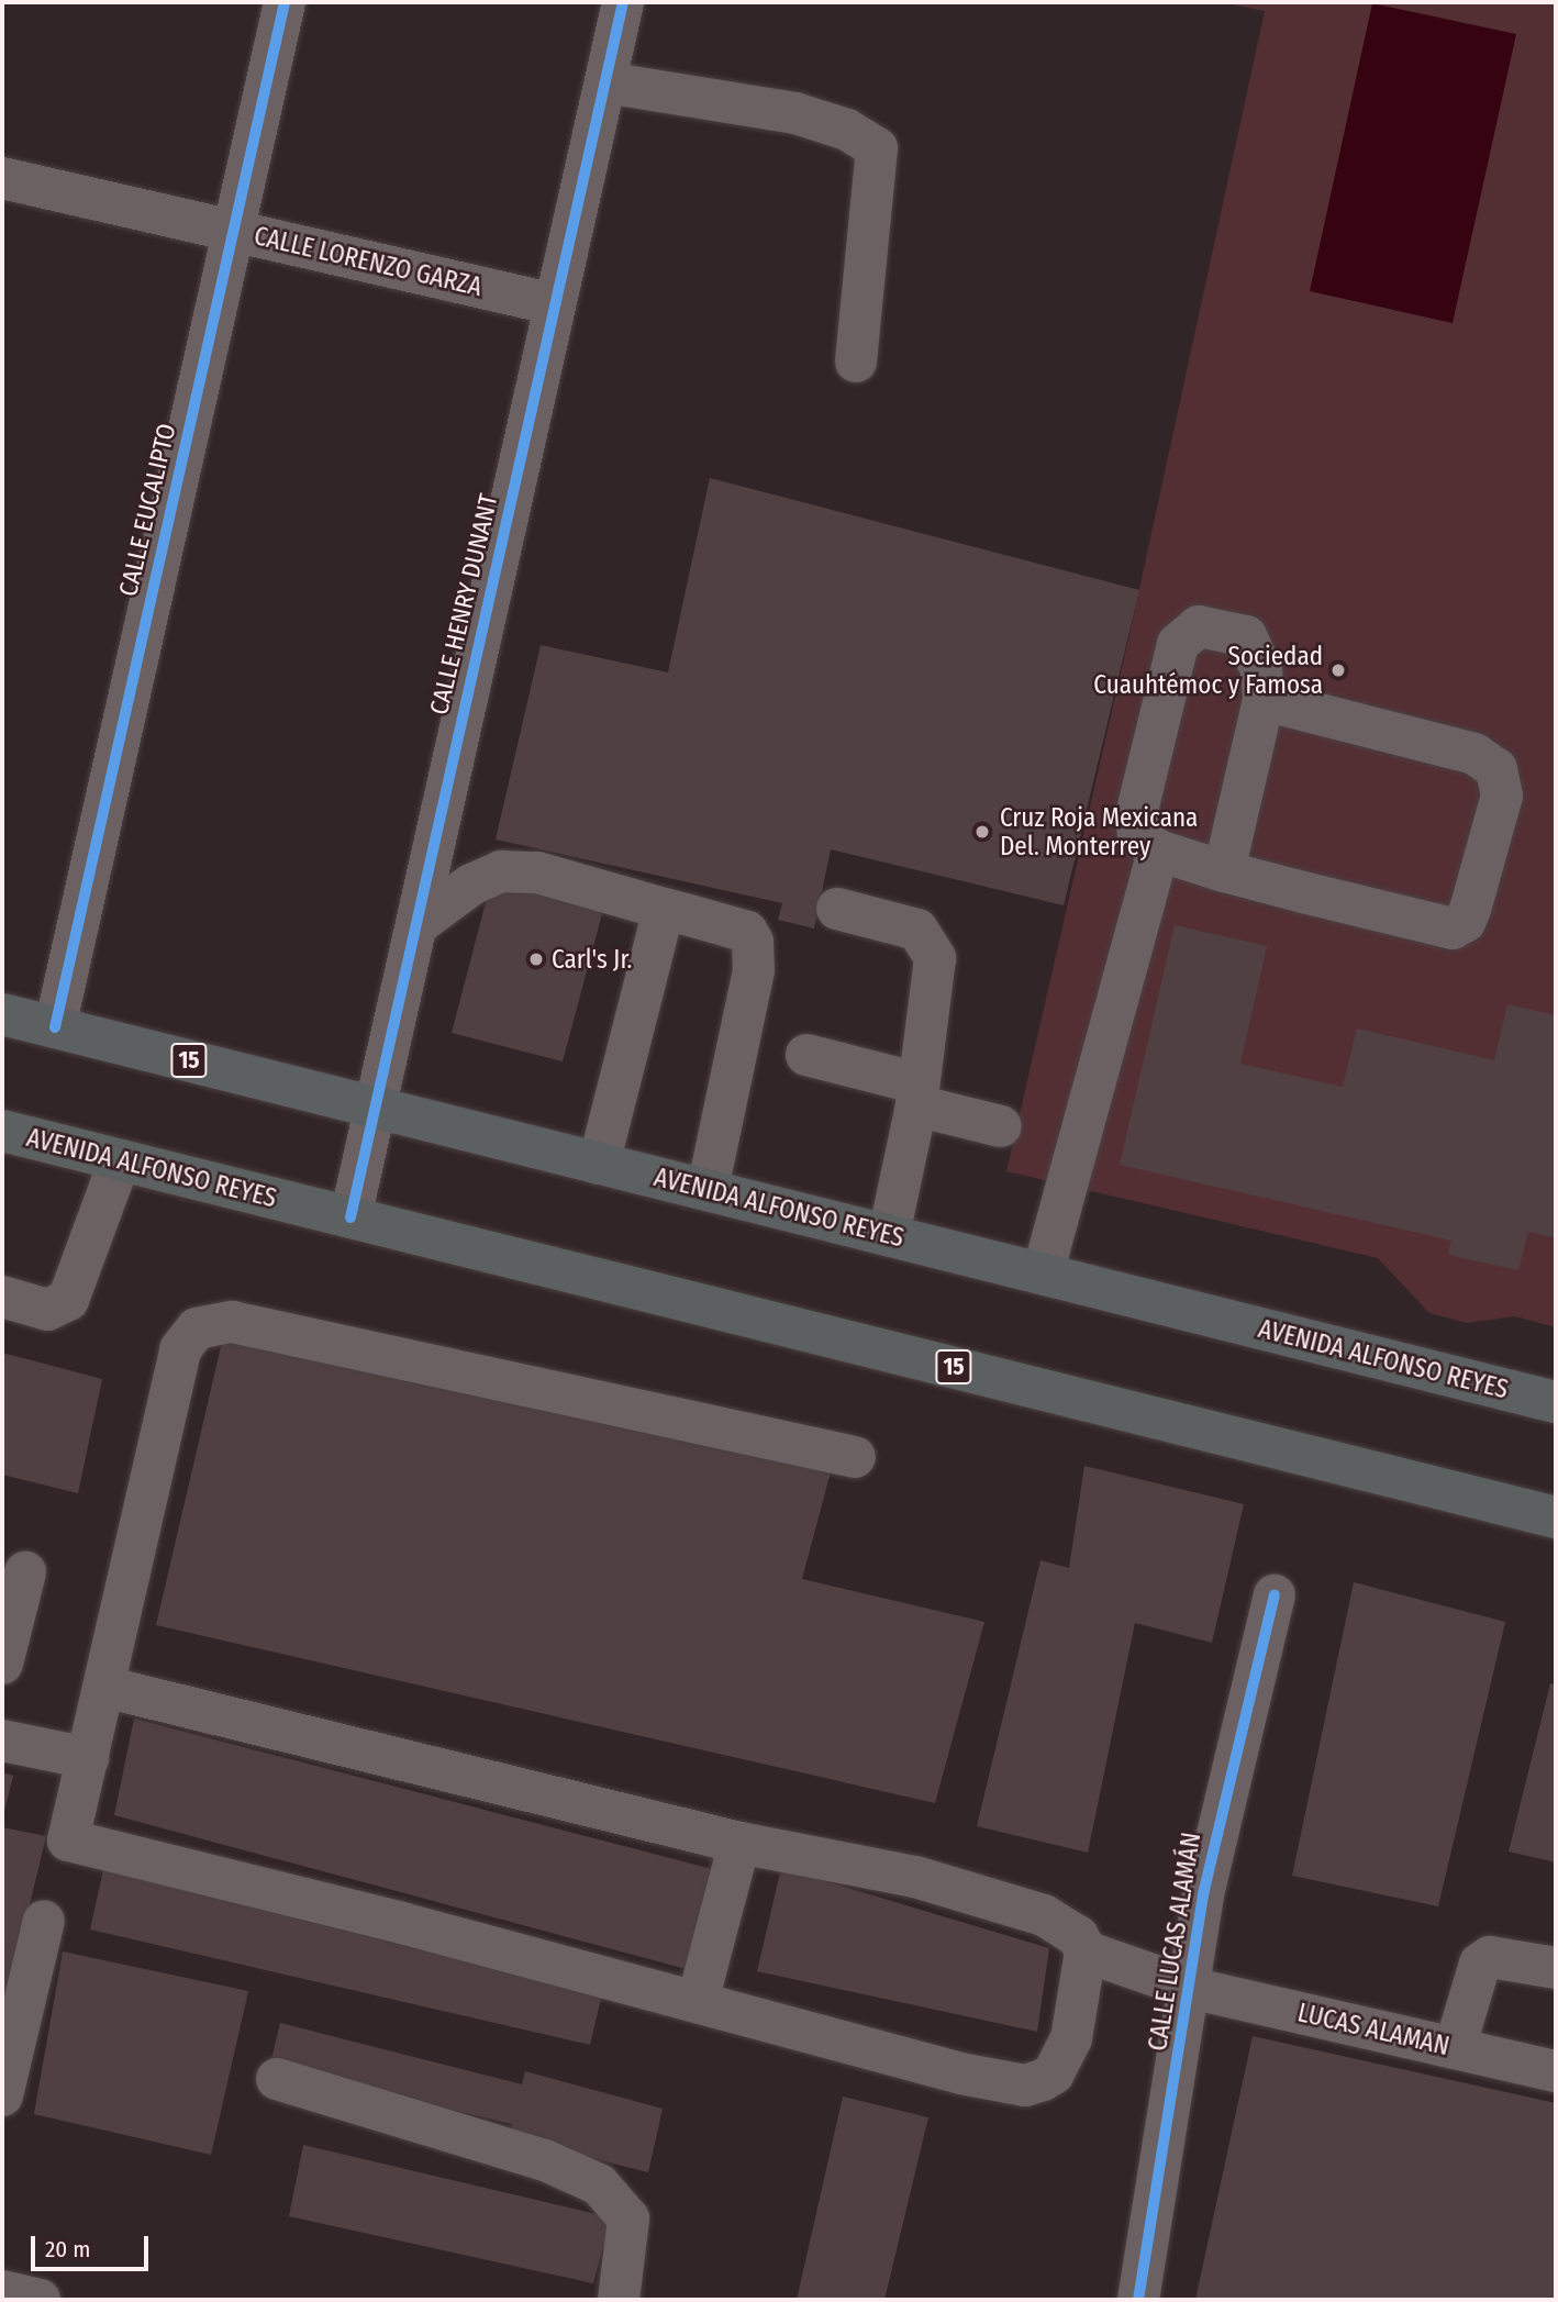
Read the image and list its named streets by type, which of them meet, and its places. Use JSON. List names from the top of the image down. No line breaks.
{"streets":{"highway":["15","AVENIDA ALFONSO REYES"],"street":["CALLE LORENZO GARZA","CALLE EUCALIPTO","CALLE HENRY DUNANT","CALLE LUCAS ALAMÁN","LUCAS ALAMAN"]},"crossings":[["CALLE LORENZO GARZA","CALLE EUCALIPTO"],["CALLE LORENZO GARZA","CALLE HENRY DUNANT"],["CALLE EUCALIPTO","AVENIDA ALFONSO REYES"],["CALLE HENRY DUNANT","AVENIDA ALFONSO REYES"],["CALLE LUCAS ALAMÁN","LUCAS ALAMAN"]],"places":["Sociedad Cuauhtémoc y Famosa","Cruz Roja Mexicana Del. Monterrey","Carl's Jr."],"scale_bar":"20 m"}
